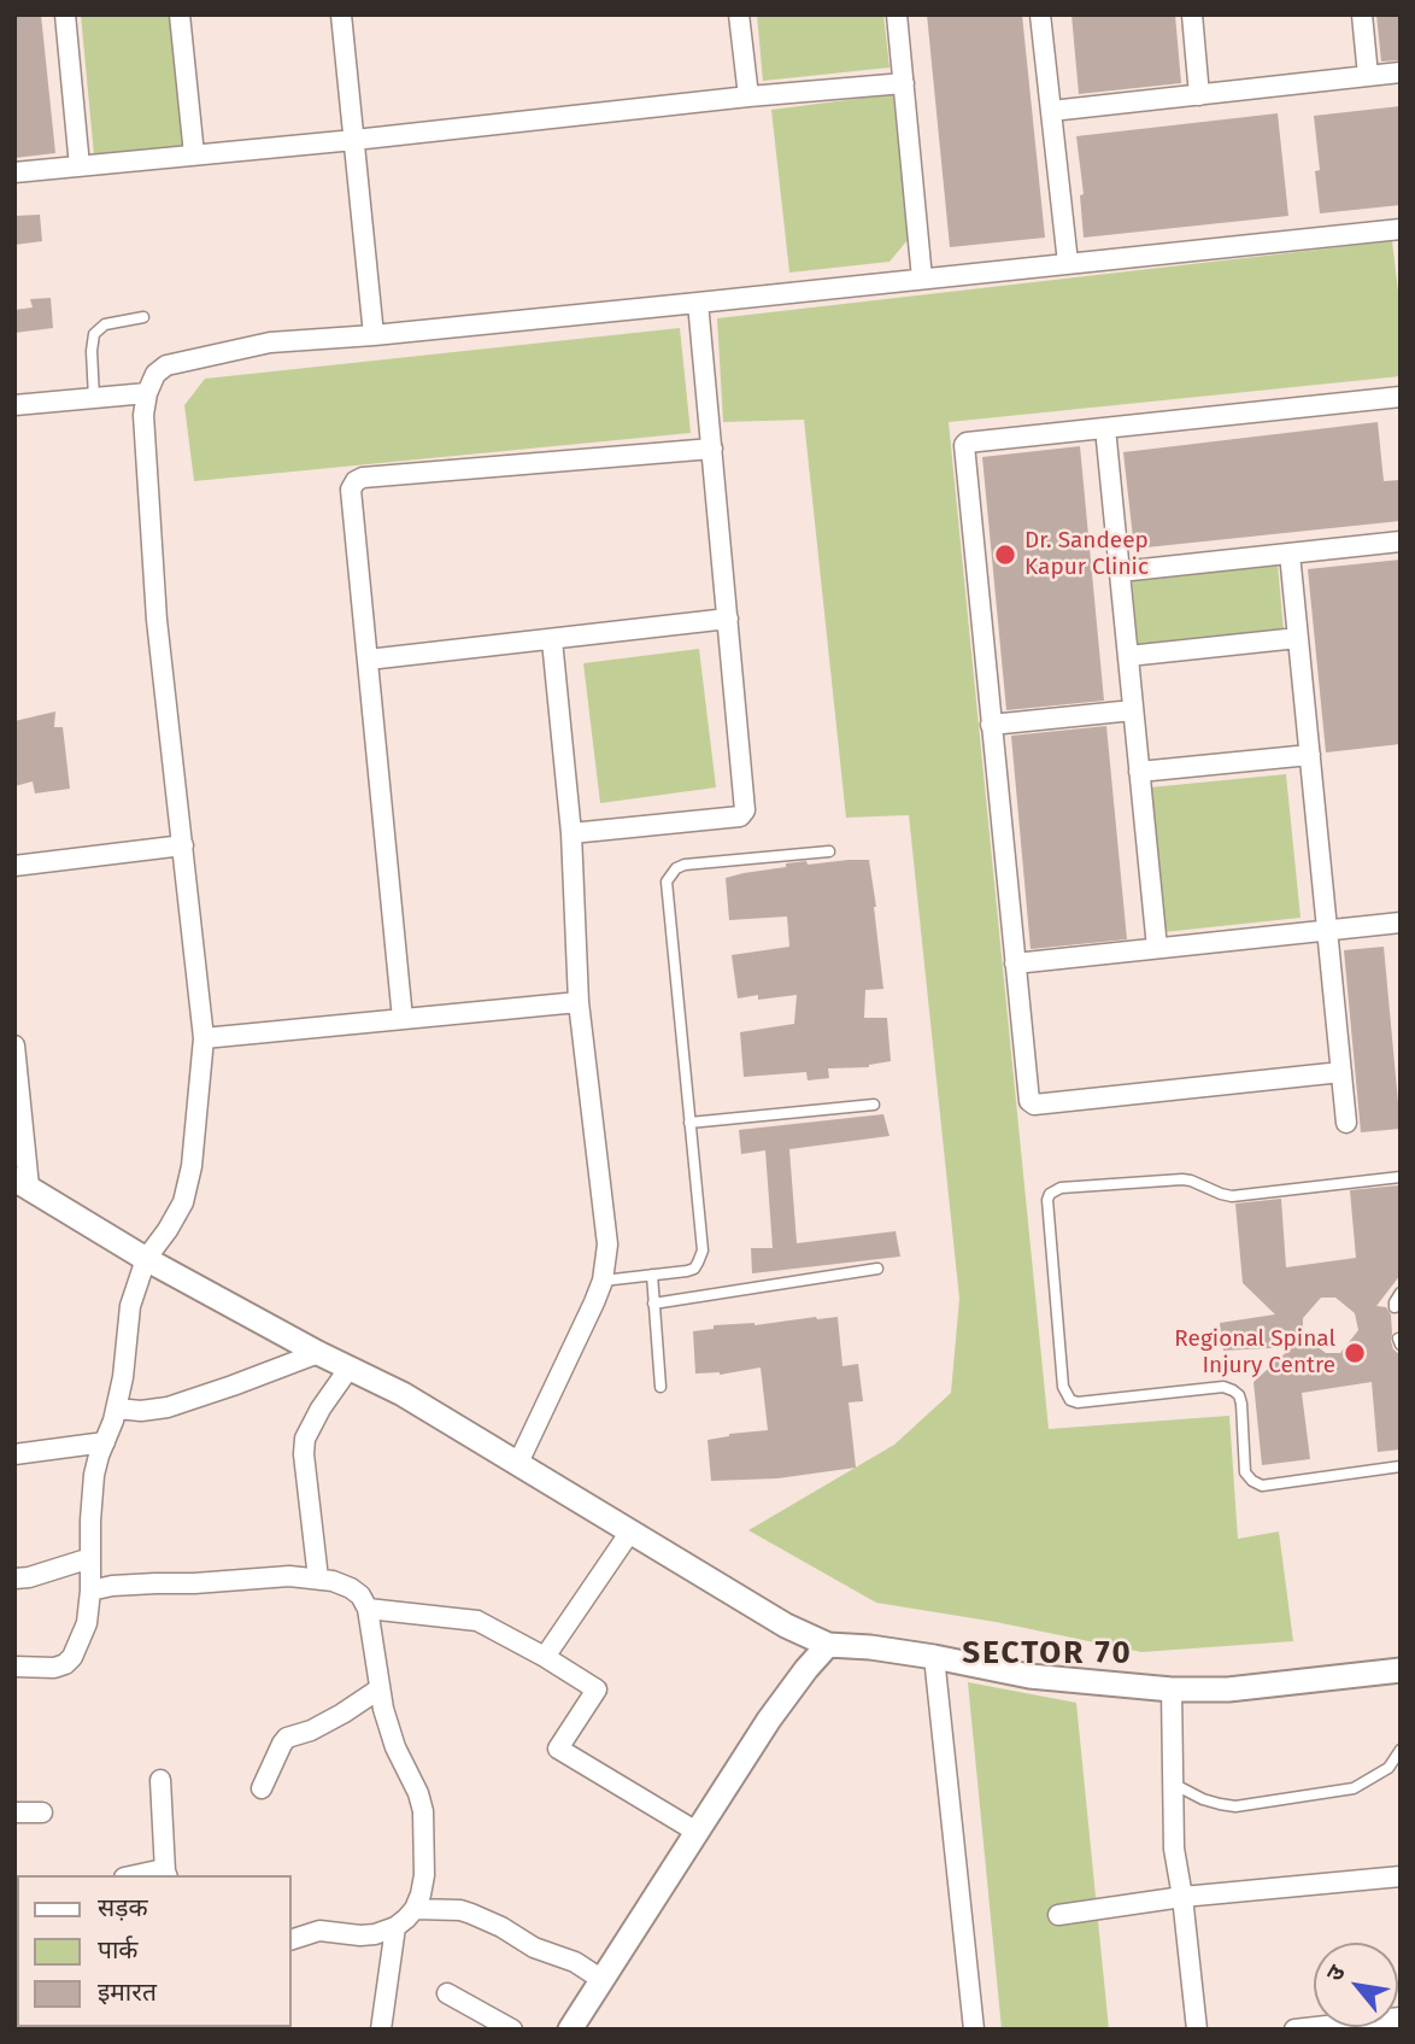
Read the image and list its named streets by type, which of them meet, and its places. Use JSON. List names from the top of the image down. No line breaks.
{"districts":["SECTOR 70"],"places":["Dr. Sandeep Kapur Clinic","Regional Spinal Injury Centre"],"legend":["सड़क","पार्क","इमारत"],"north":"top left"}
